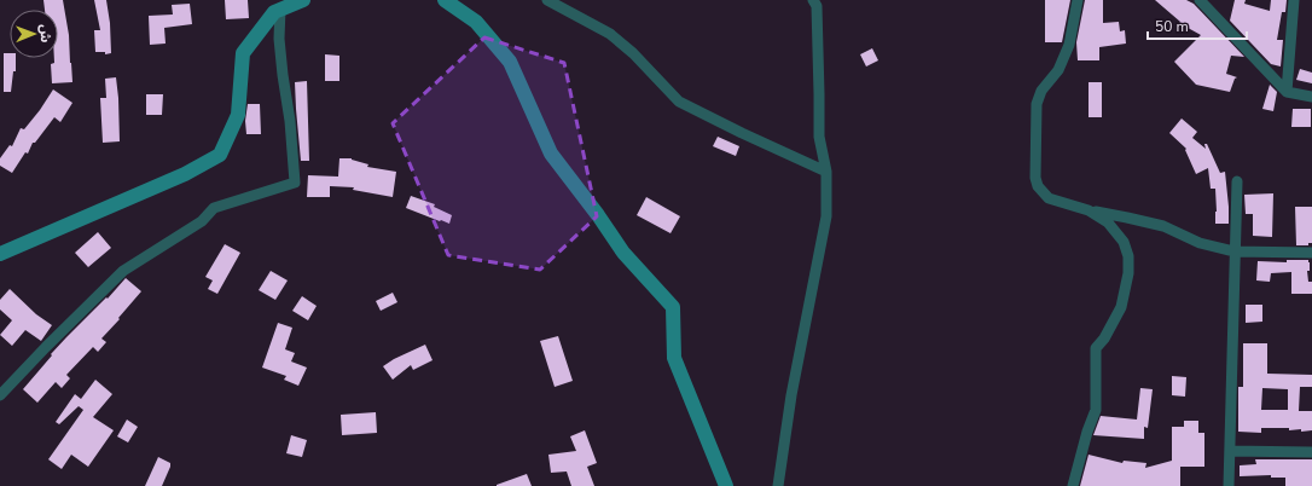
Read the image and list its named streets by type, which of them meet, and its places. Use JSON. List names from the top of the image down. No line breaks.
{"scale_bar":"50 m","north":"right"}
